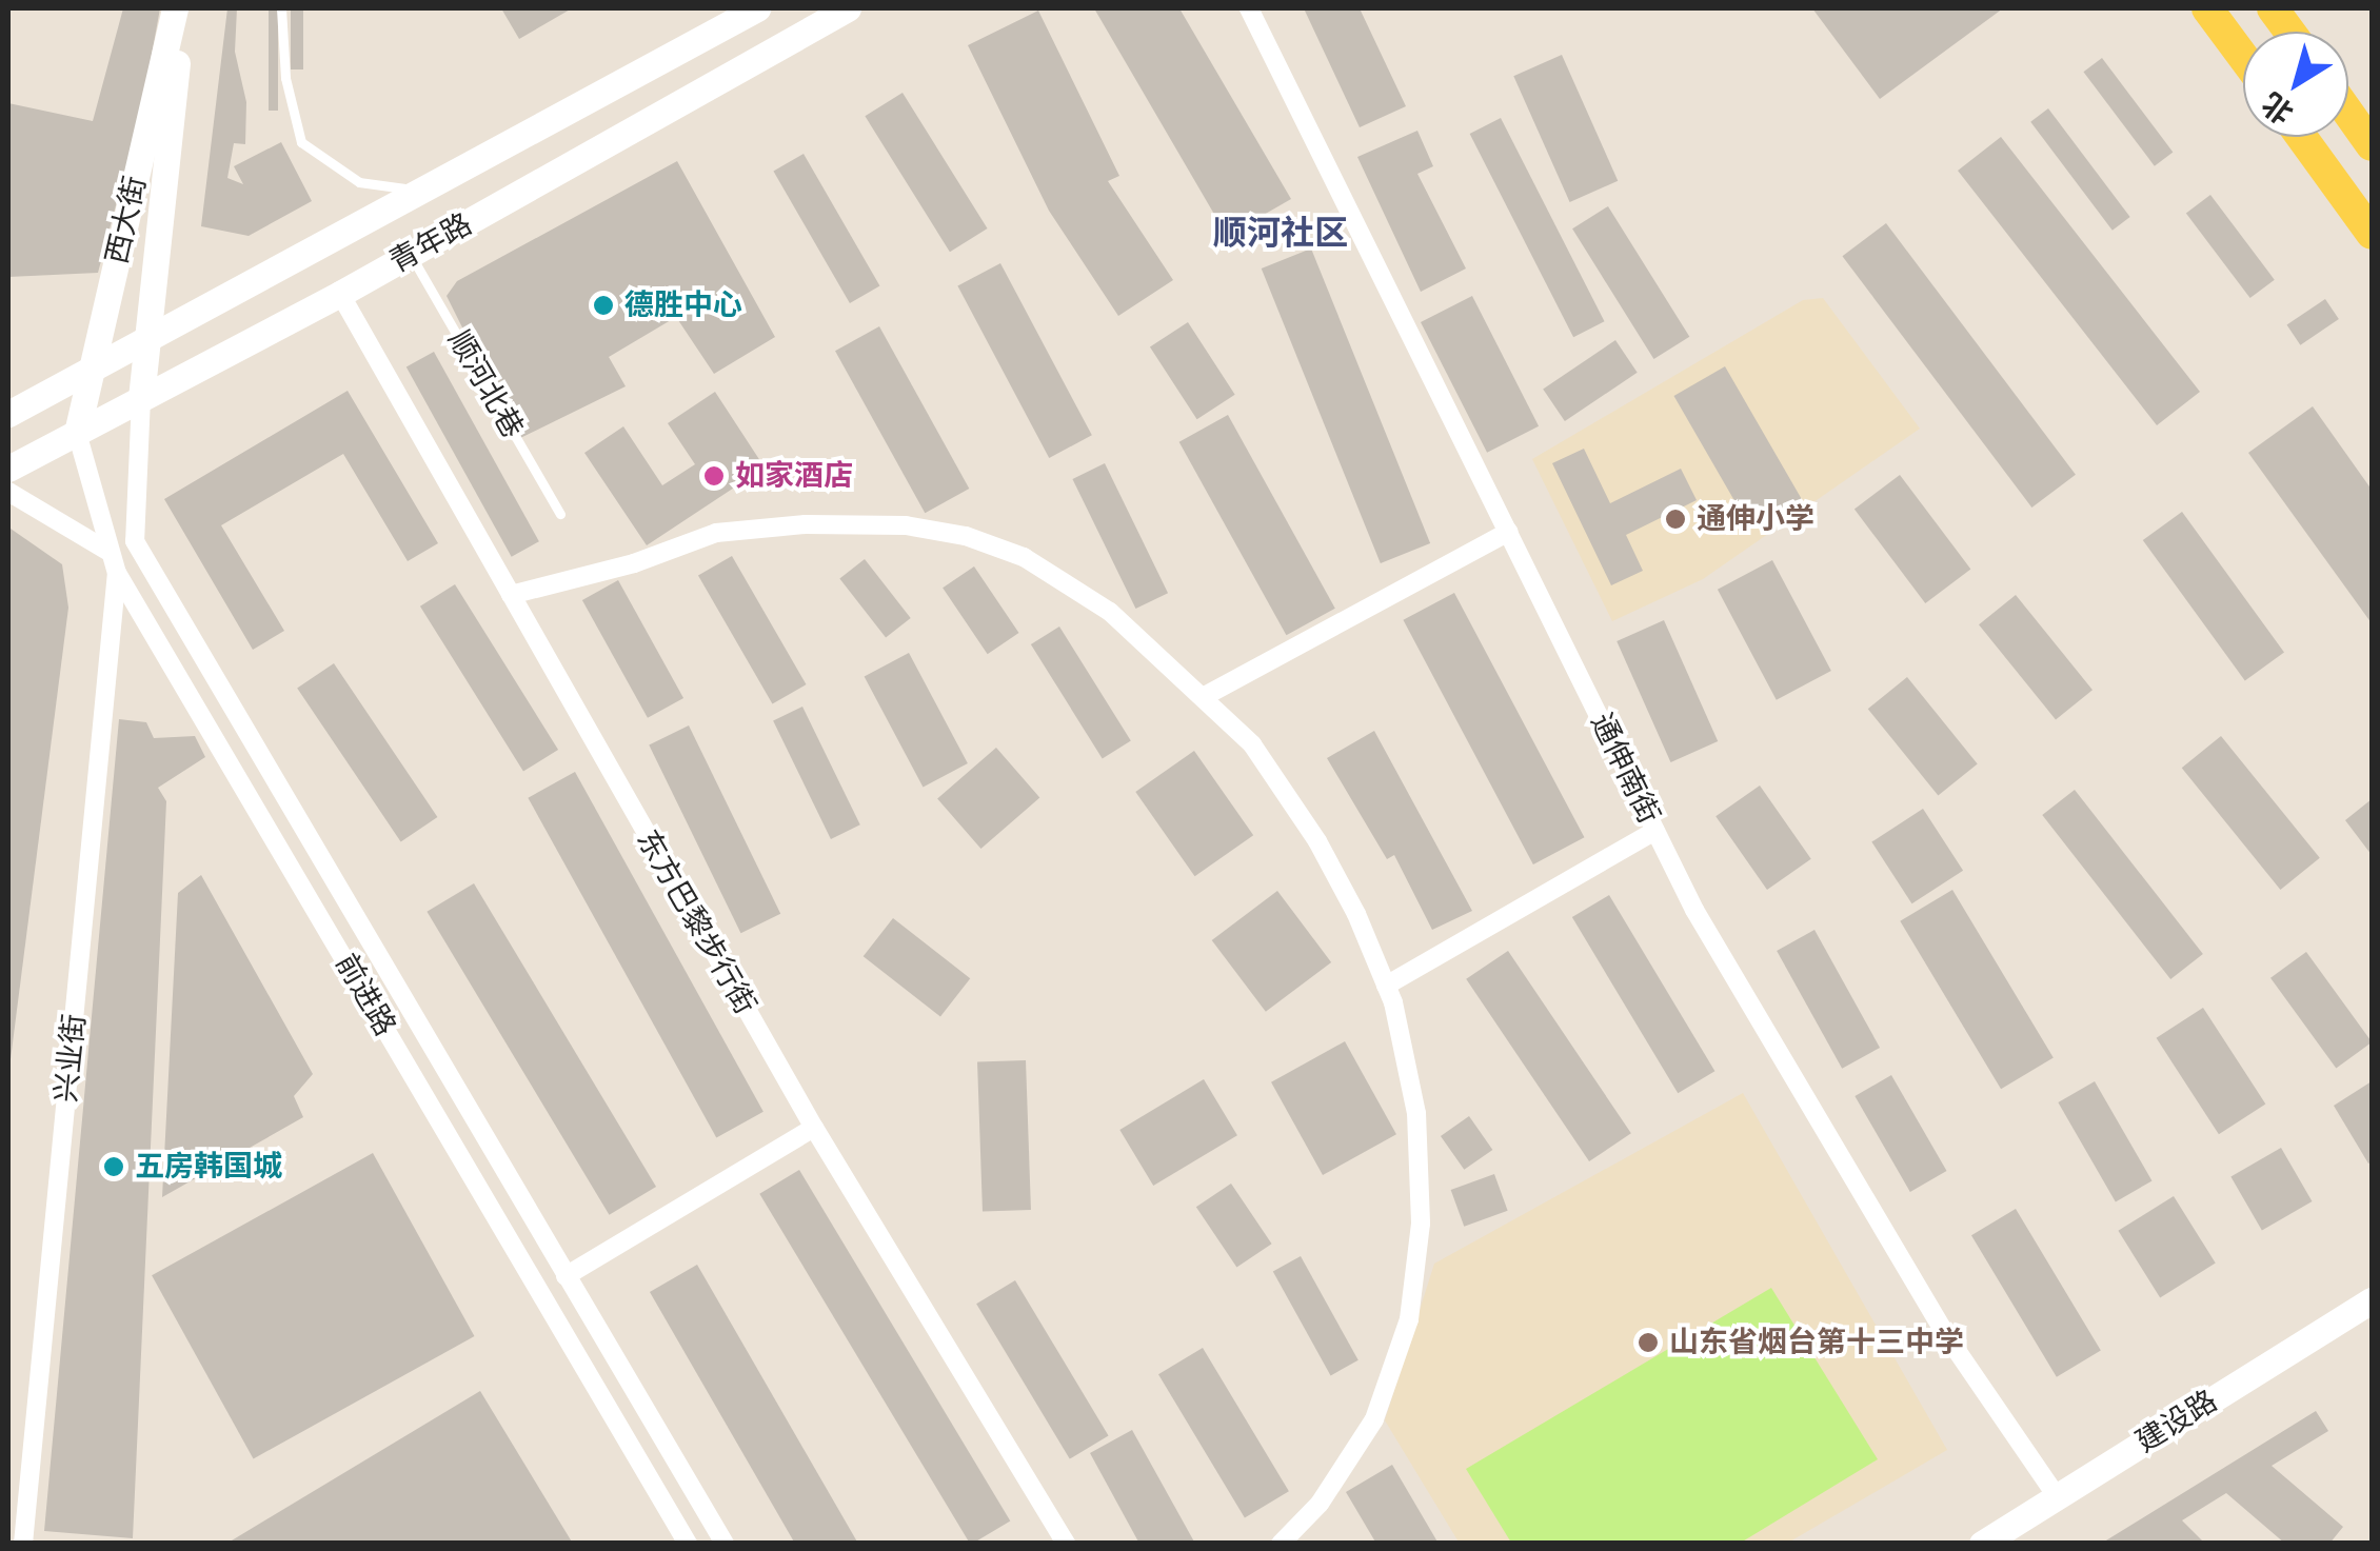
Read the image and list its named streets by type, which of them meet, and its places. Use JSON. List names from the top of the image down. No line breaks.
{"streets":{"main road":["西大街","青年路","建设路"],"street":["通伸南街","东方巴黎步行街","前进路","兴业街"],"lane":["顺河北巷"]},"crossings":[["西大街","青年路"],["西大街","前进路"],["青年路","顺河北巷"],["青年路","东方巴黎步行街"],["青年路","前进路"],["通伸南街","建设路"],["前进路","兴业街"]],"districts":["顺河社区"],"places":["德胜中心","如家酒店","通伸小学","五房韩国城","山东省烟台第十三中学"],"north":"bottom left"}
